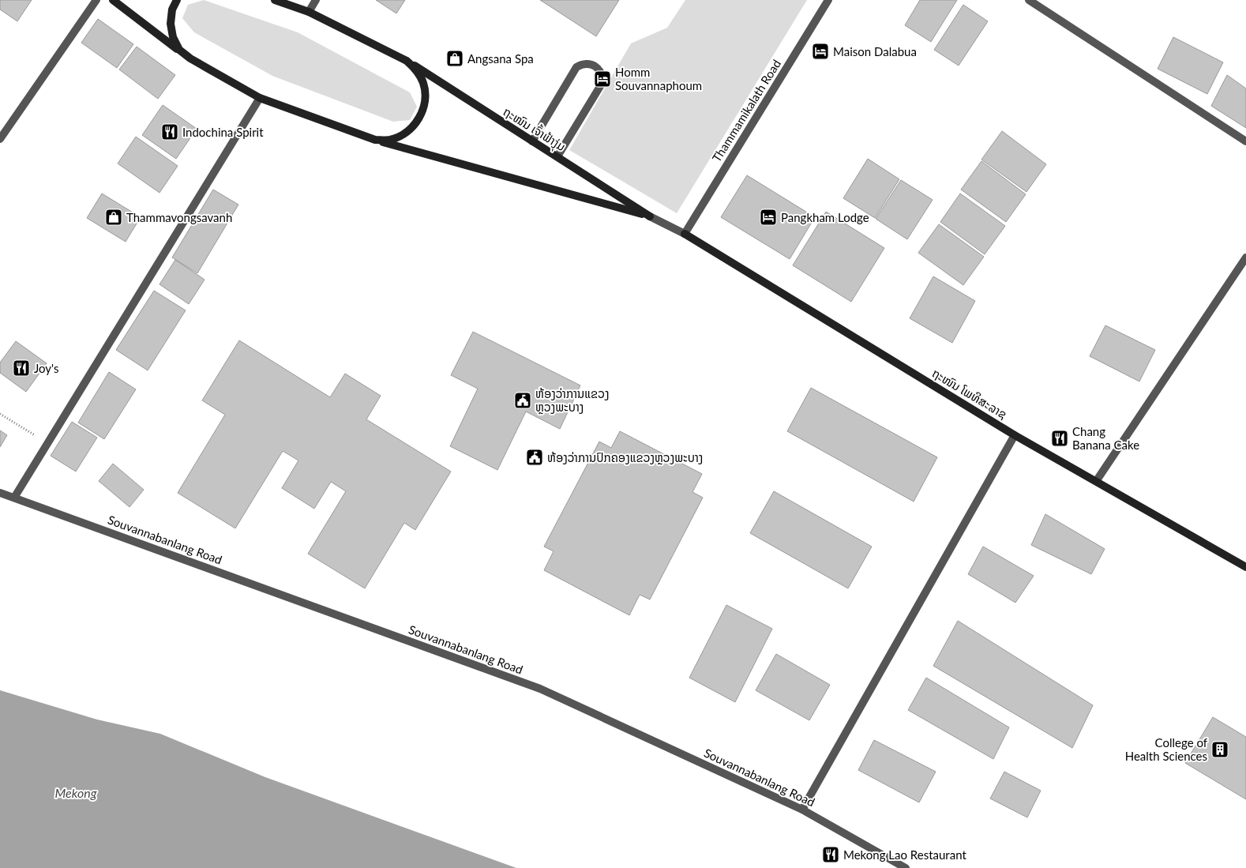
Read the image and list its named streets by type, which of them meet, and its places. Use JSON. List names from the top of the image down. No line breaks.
{"streets":{"main road":["ຖະໜົນ ເຈົ້າຟ້າງຸ່ມ","ຖະໜົນ ໂພທິສະລາຊ"],"street":["Thammamikalath Road","Souvannabanlang Road"]},"crossings":[["Thammamikalath Road","ຖະໜົນ ເຈົ້າຟ້າງຸ່ມ"],["Thammamikalath Road","ຖະໜົນ ໂພທິສະລາຊ"],["ຖະໜົນ ເຈົ້າຟ້າງຸ່ມ","ຖະໜົນ ໂພທິສະລາຊ"]],"water":["Mekong"],"places":{"hotel":["Maison Dalabua","Homm Souvannaphoum","Pangkham Lodge"],"shop":["Angsana Spa","Thammavongsavanh"],"restaurant":["Indochina Spirit","Joy's","Chang Banana Cake","Mekong Lao Restaurant"],"public building":["ຫ້ອງວ່າການແຂວງ ຫຼວງພະບາງ","ຫ້ອງວ່າການປົກຄອງແຂວງຫຼວງພະບາງ"],"building":["College of Health Sciences"]}}
